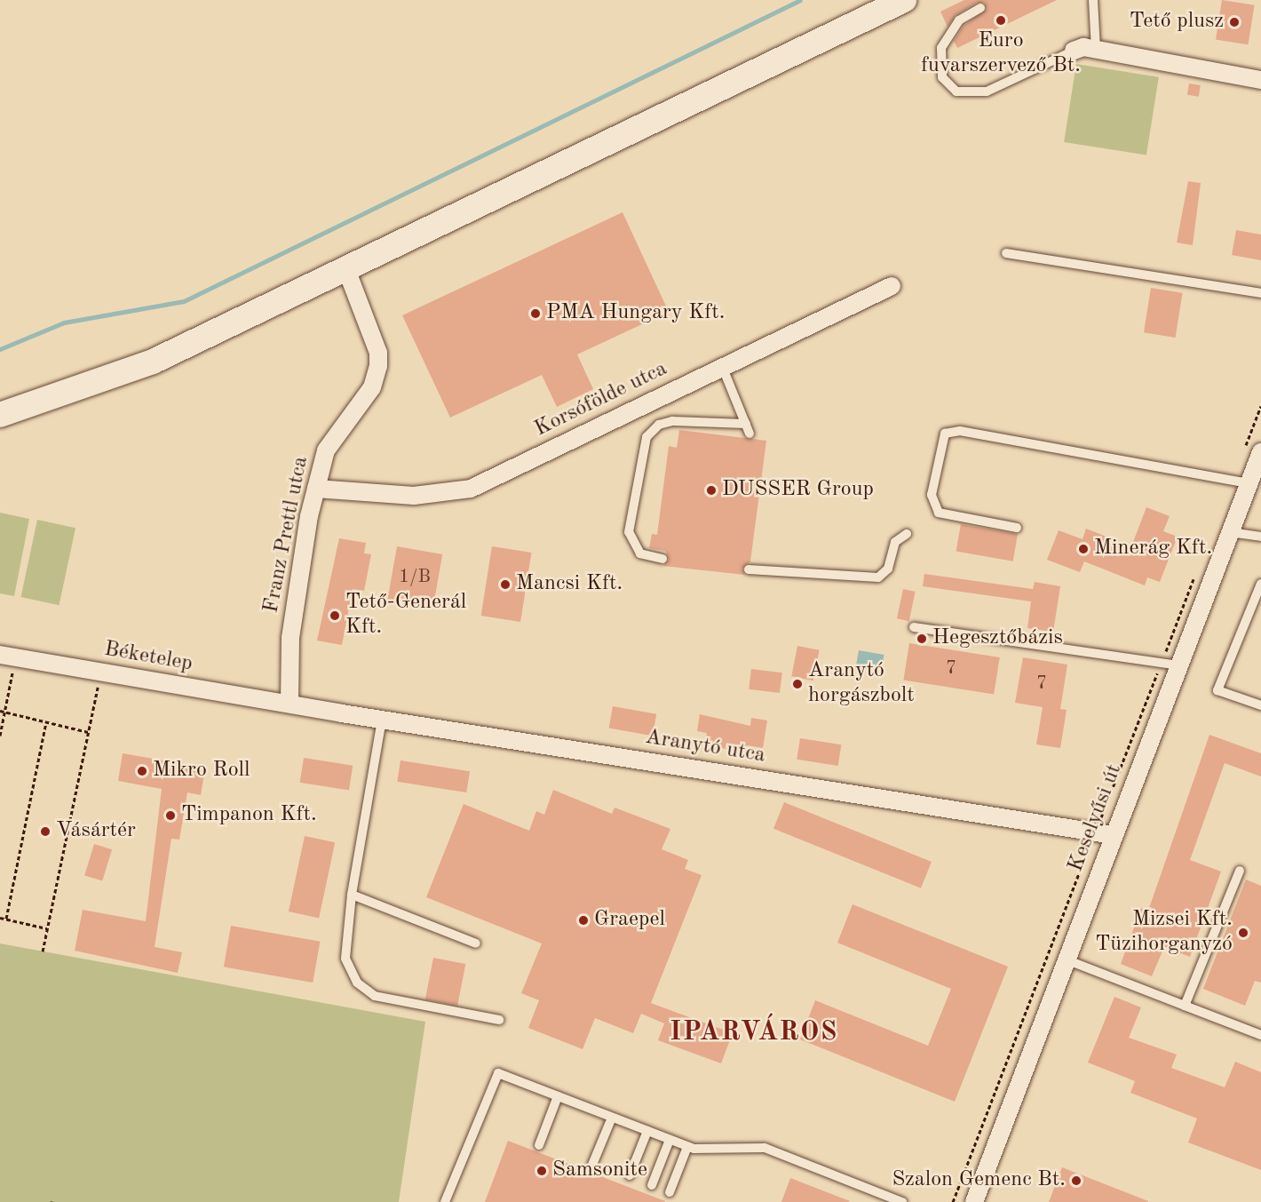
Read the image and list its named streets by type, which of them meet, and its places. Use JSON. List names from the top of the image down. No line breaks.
{"streets":{"street":["Korsófölde utca","Franz Prettl utca","Béketelep","Aranytó utca","Keselyűsi út"]},"crossings":[["Korsófölde utca","Franz Prettl utca"],["Franz Prettl utca","Béketelep"],["Franz Prettl utca","Aranytó utca"],["Béketelep","Aranytó utca"],["Aranytó utca","Keselyűsi út"]],"districts":["IPARVÁROS"],"places":["Euro fuvarszervező Bt.","Tető plusz","PMA Hungary Kft.","DUSSER Group","Minerág Kft.","Mancsi Kft.","Tető-Generál Kft.","Hegesztőbázis","Aranytó horgászbolt","Mikro Roll","Timpanon Kft.","Vásártér","Graepel","Mizsei Kft. Tüzihorganyzó","Samsonite","Szalon Gemenc Bt."],"house_numbers":["1/B","7","7"]}
